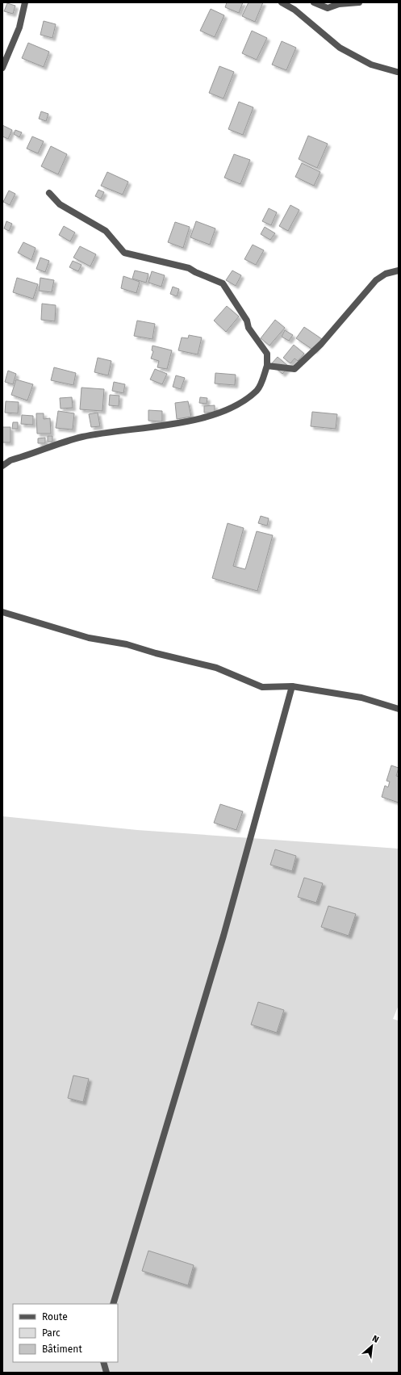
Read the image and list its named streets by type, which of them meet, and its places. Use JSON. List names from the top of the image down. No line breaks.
{"legend":["Route","Parc","Bâtiment"],"north":"top right"}
